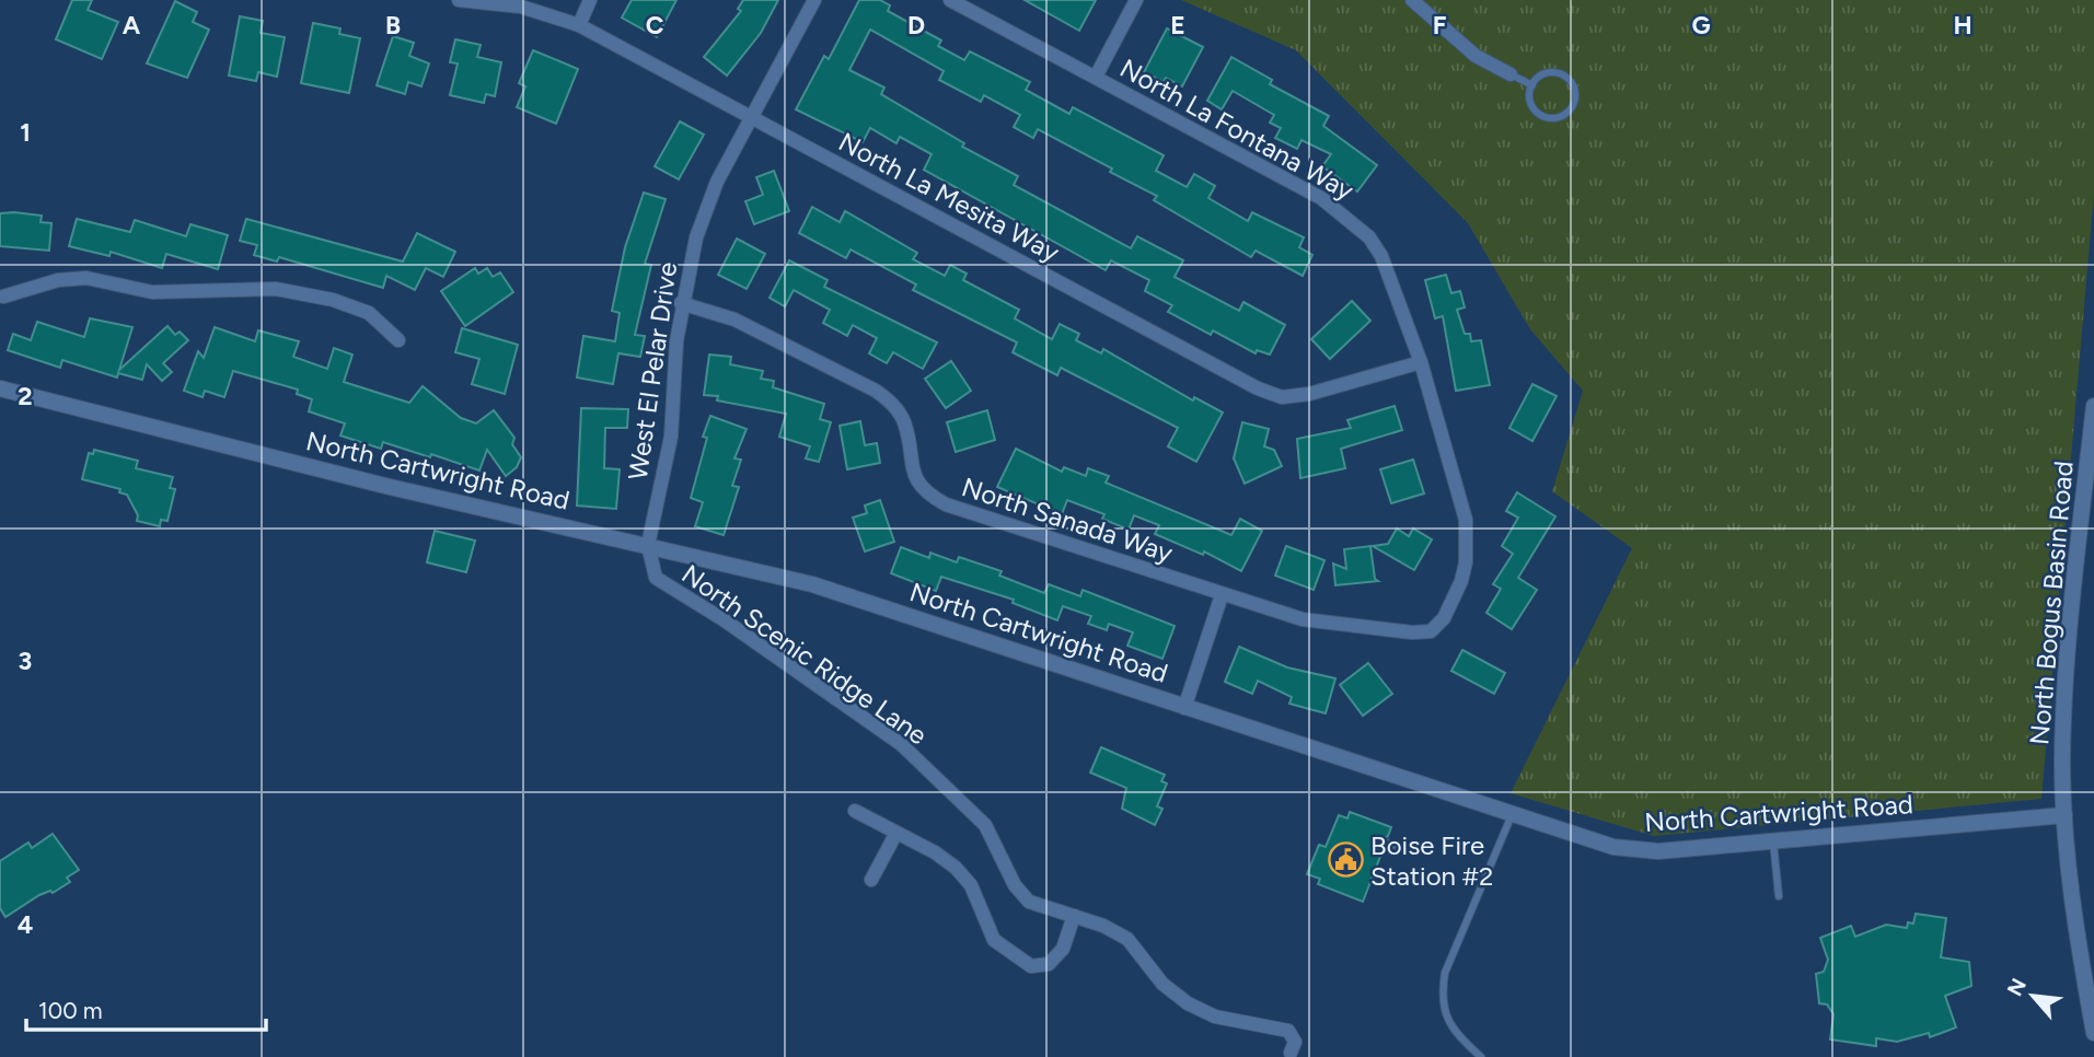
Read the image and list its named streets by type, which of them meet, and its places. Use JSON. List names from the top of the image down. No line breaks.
{"streets":{"street":["North La Fontana Way","North La Mesita Way","West El Pelar Drive","North Cartwright Road","North Sanada Way","North Bogus Basin Road","North Scenic Ridge Lane"]},"crossings":[["North La Fontana Way","North La Mesita Way"],["North La Fontana Way","North Sanada Way"],["North La Mesita Way","West El Pelar Drive"],["West El Pelar Drive","North Cartwright Road"],["West El Pelar Drive","North Sanada Way"],["West El Pelar Drive","North Scenic Ridge Lane"],["North Cartwright Road","North Bogus Basin Road"],["North Cartwright Road","North Scenic Ridge Lane"]],"places":{"public building":["Boise Fire Station #2"]},"scale_bar":"100 m","north":"top left","grid":{"columns":["A","B","C","D","E","F","G","H"],"rows":["1","2","3","4"]}}
